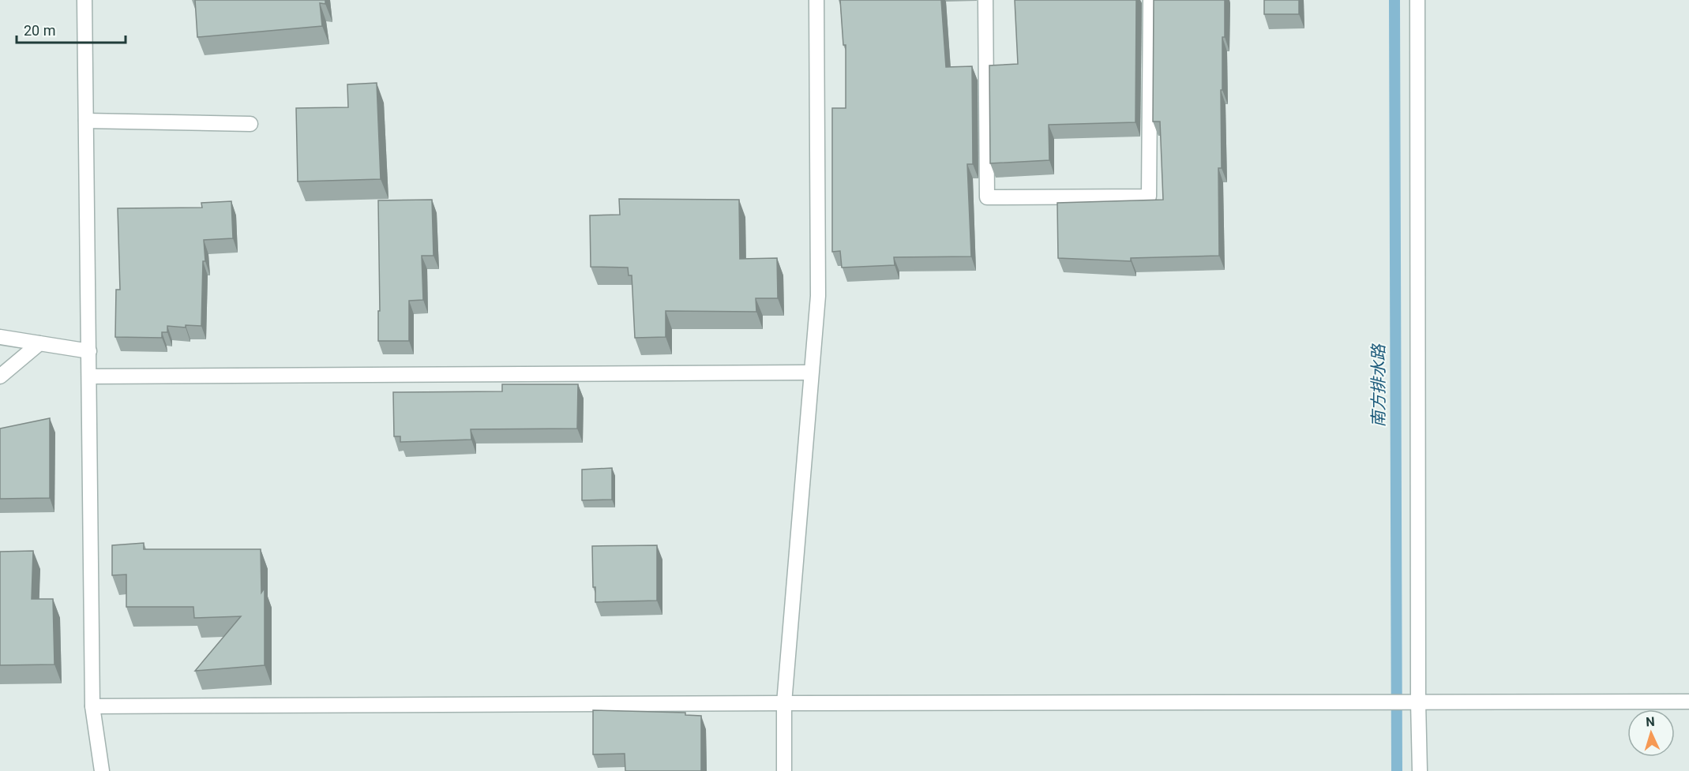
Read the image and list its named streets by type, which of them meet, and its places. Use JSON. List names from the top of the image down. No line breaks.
{"water":["南方排水路"],"scale_bar":"20 m","north":"top"}
